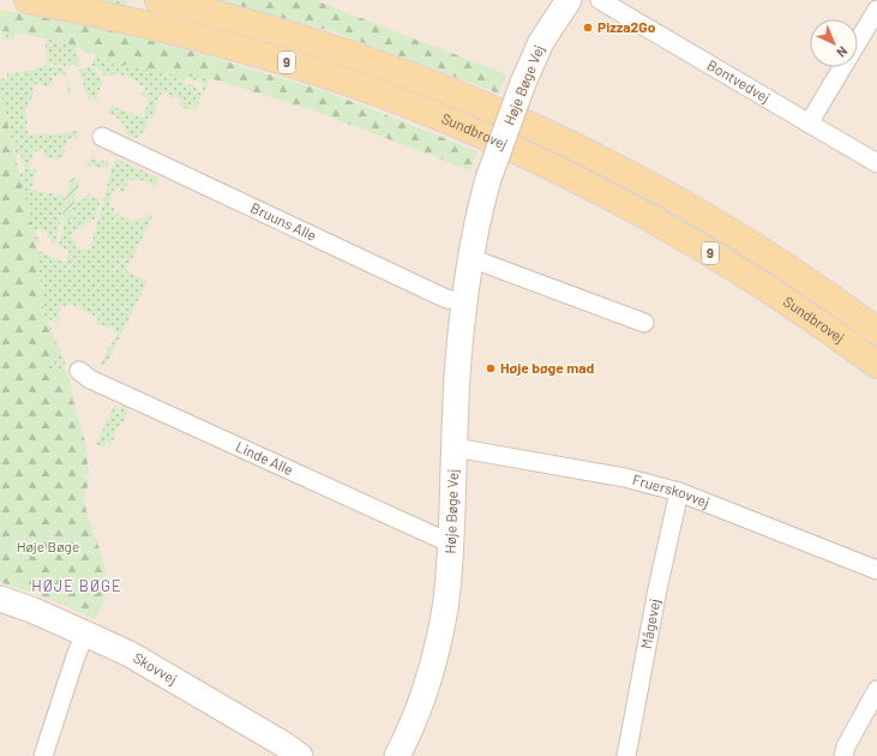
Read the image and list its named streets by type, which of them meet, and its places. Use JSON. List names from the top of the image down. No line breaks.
{"streets":{"main road":["9","Sundbrovej"],"street":["Bontvedvej","Høje Bøge Vej","Bruuns Alle","Linde Alle","Fruerskovvej","Mågevej","Skovvej"]},"crossings":[["Høje Bøge Vej","Bruuns Alle"],["Høje Bøge Vej","Linde Alle"],["Høje Bøge Vej","Fruerskovvej"],["Fruerskovvej","Mågevej"]],"districts":["HØJE BØGE"],"parks":["Høje Bøge"],"places":["Pizza2Go","Høje bøge mad"],"north":"bottom right"}
